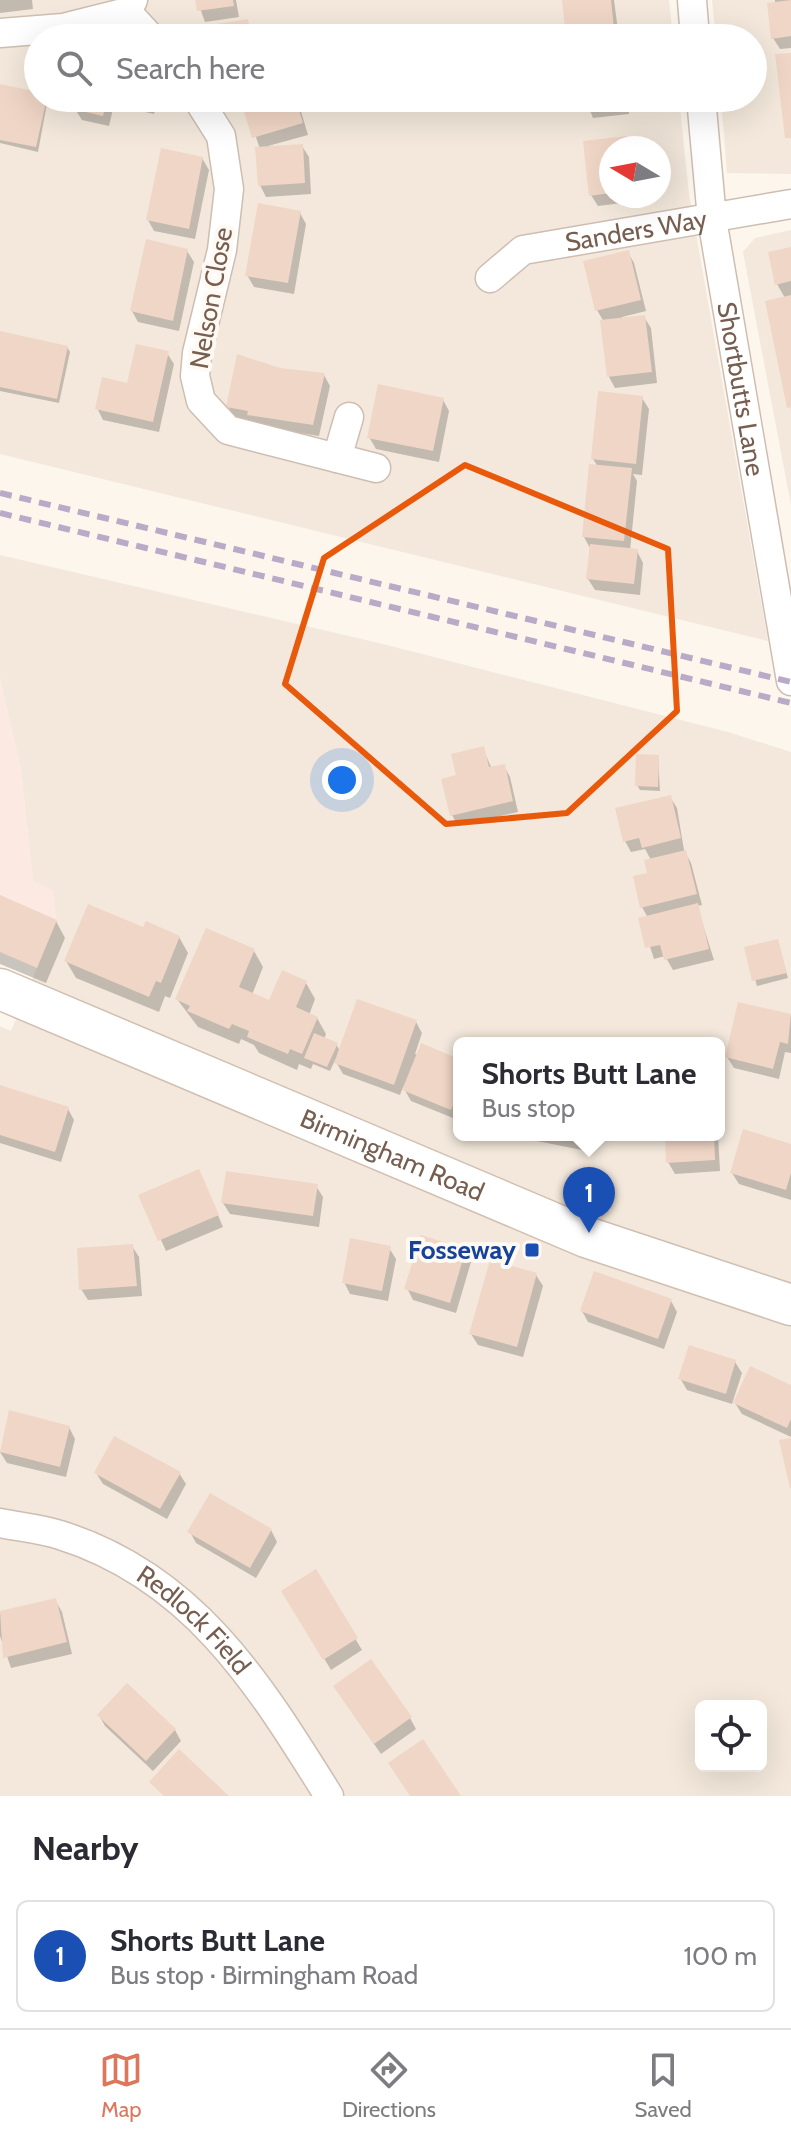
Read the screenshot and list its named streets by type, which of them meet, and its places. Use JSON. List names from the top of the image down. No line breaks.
{"streets":{"street":["Sanders Way","Nelson Close","Shortbutts Lane","Birmingham Road","Redlock Field"]},"crossings":[["Sanders Way","Shortbutts Lane"]],"places":{"transit":["Fosseway"]},"north":"left","page":{"search":"Search here","popup":["Shorts Butt Lane","Bus stop"],"pins":"1","heading":"Nearby","list":[{"mark":"1","name":"Shorts Butt Lane","note":"Bus stop · Birmingham Road","value":"100 m"}],"nav":["Map","Directions","Saved"]}}
